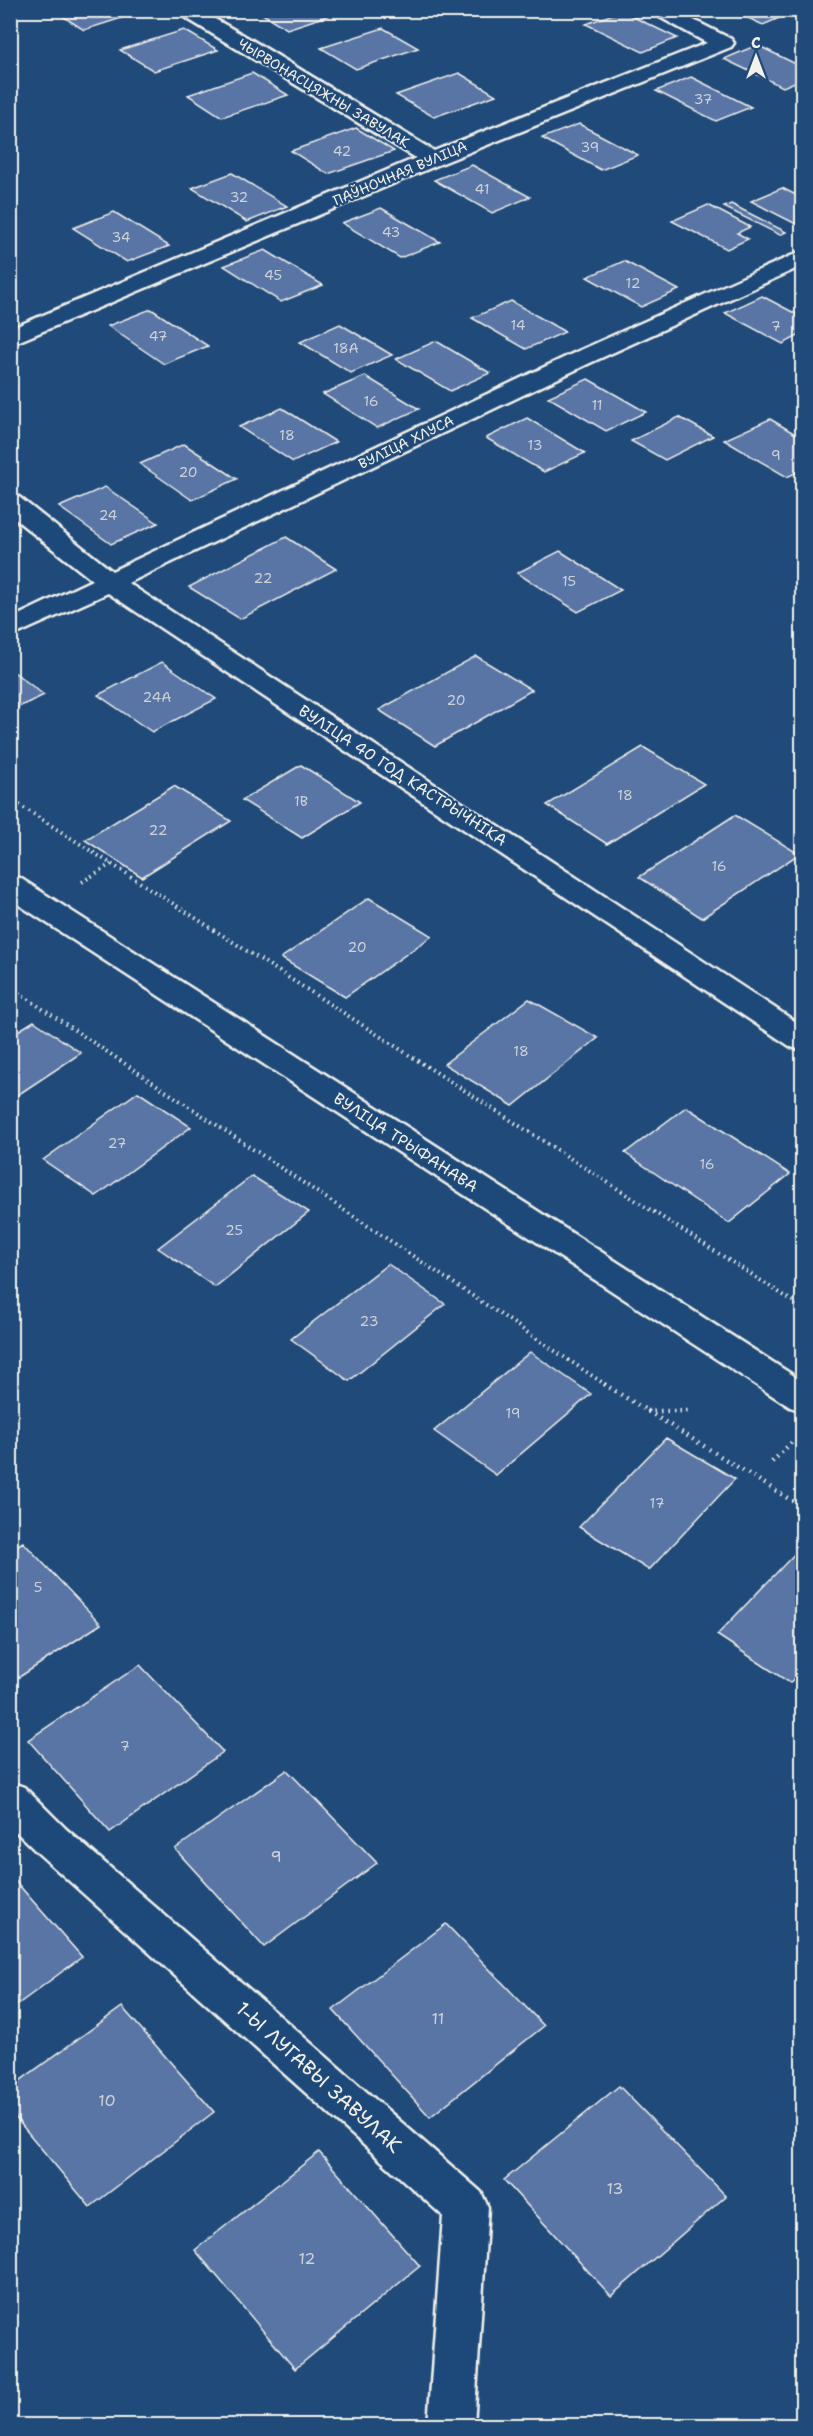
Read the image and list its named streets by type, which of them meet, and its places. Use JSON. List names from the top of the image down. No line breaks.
{"streets":{"street":["ЧЫРВОНАСЦЯЖНЫ ЗАВУЛАК","ПАЎНОЧНАЯ ВУЛІЦА","ВУЛІЦА ХЛУСА","ВУЛІЦА 40 ГОД КАСТРЫЧНІКА","ВУЛІЦА ТРЫФАНАВА","1-Ы ЛУГАВЫ ЗАВУЛАК"]},"crossings":[["ЧЫРВОНАСЦЯЖНЫ ЗАВУЛАК","ПАЎНОЧНАЯ ВУЛІЦА"],["ВУЛІЦА ХЛУСА","ВУЛІЦА 40 ГОД КАСТРЫЧНІКА"]],"house_numbers":["37","39","42","41","32","43","34","45","12","14","7","47","18А","16","11","18","13","9","20","24","22","15","24А","20","18","1В","22","16","20","18","27","16","25","23","19","17","5","7","9","11","10","13","12"],"north":"top"}
